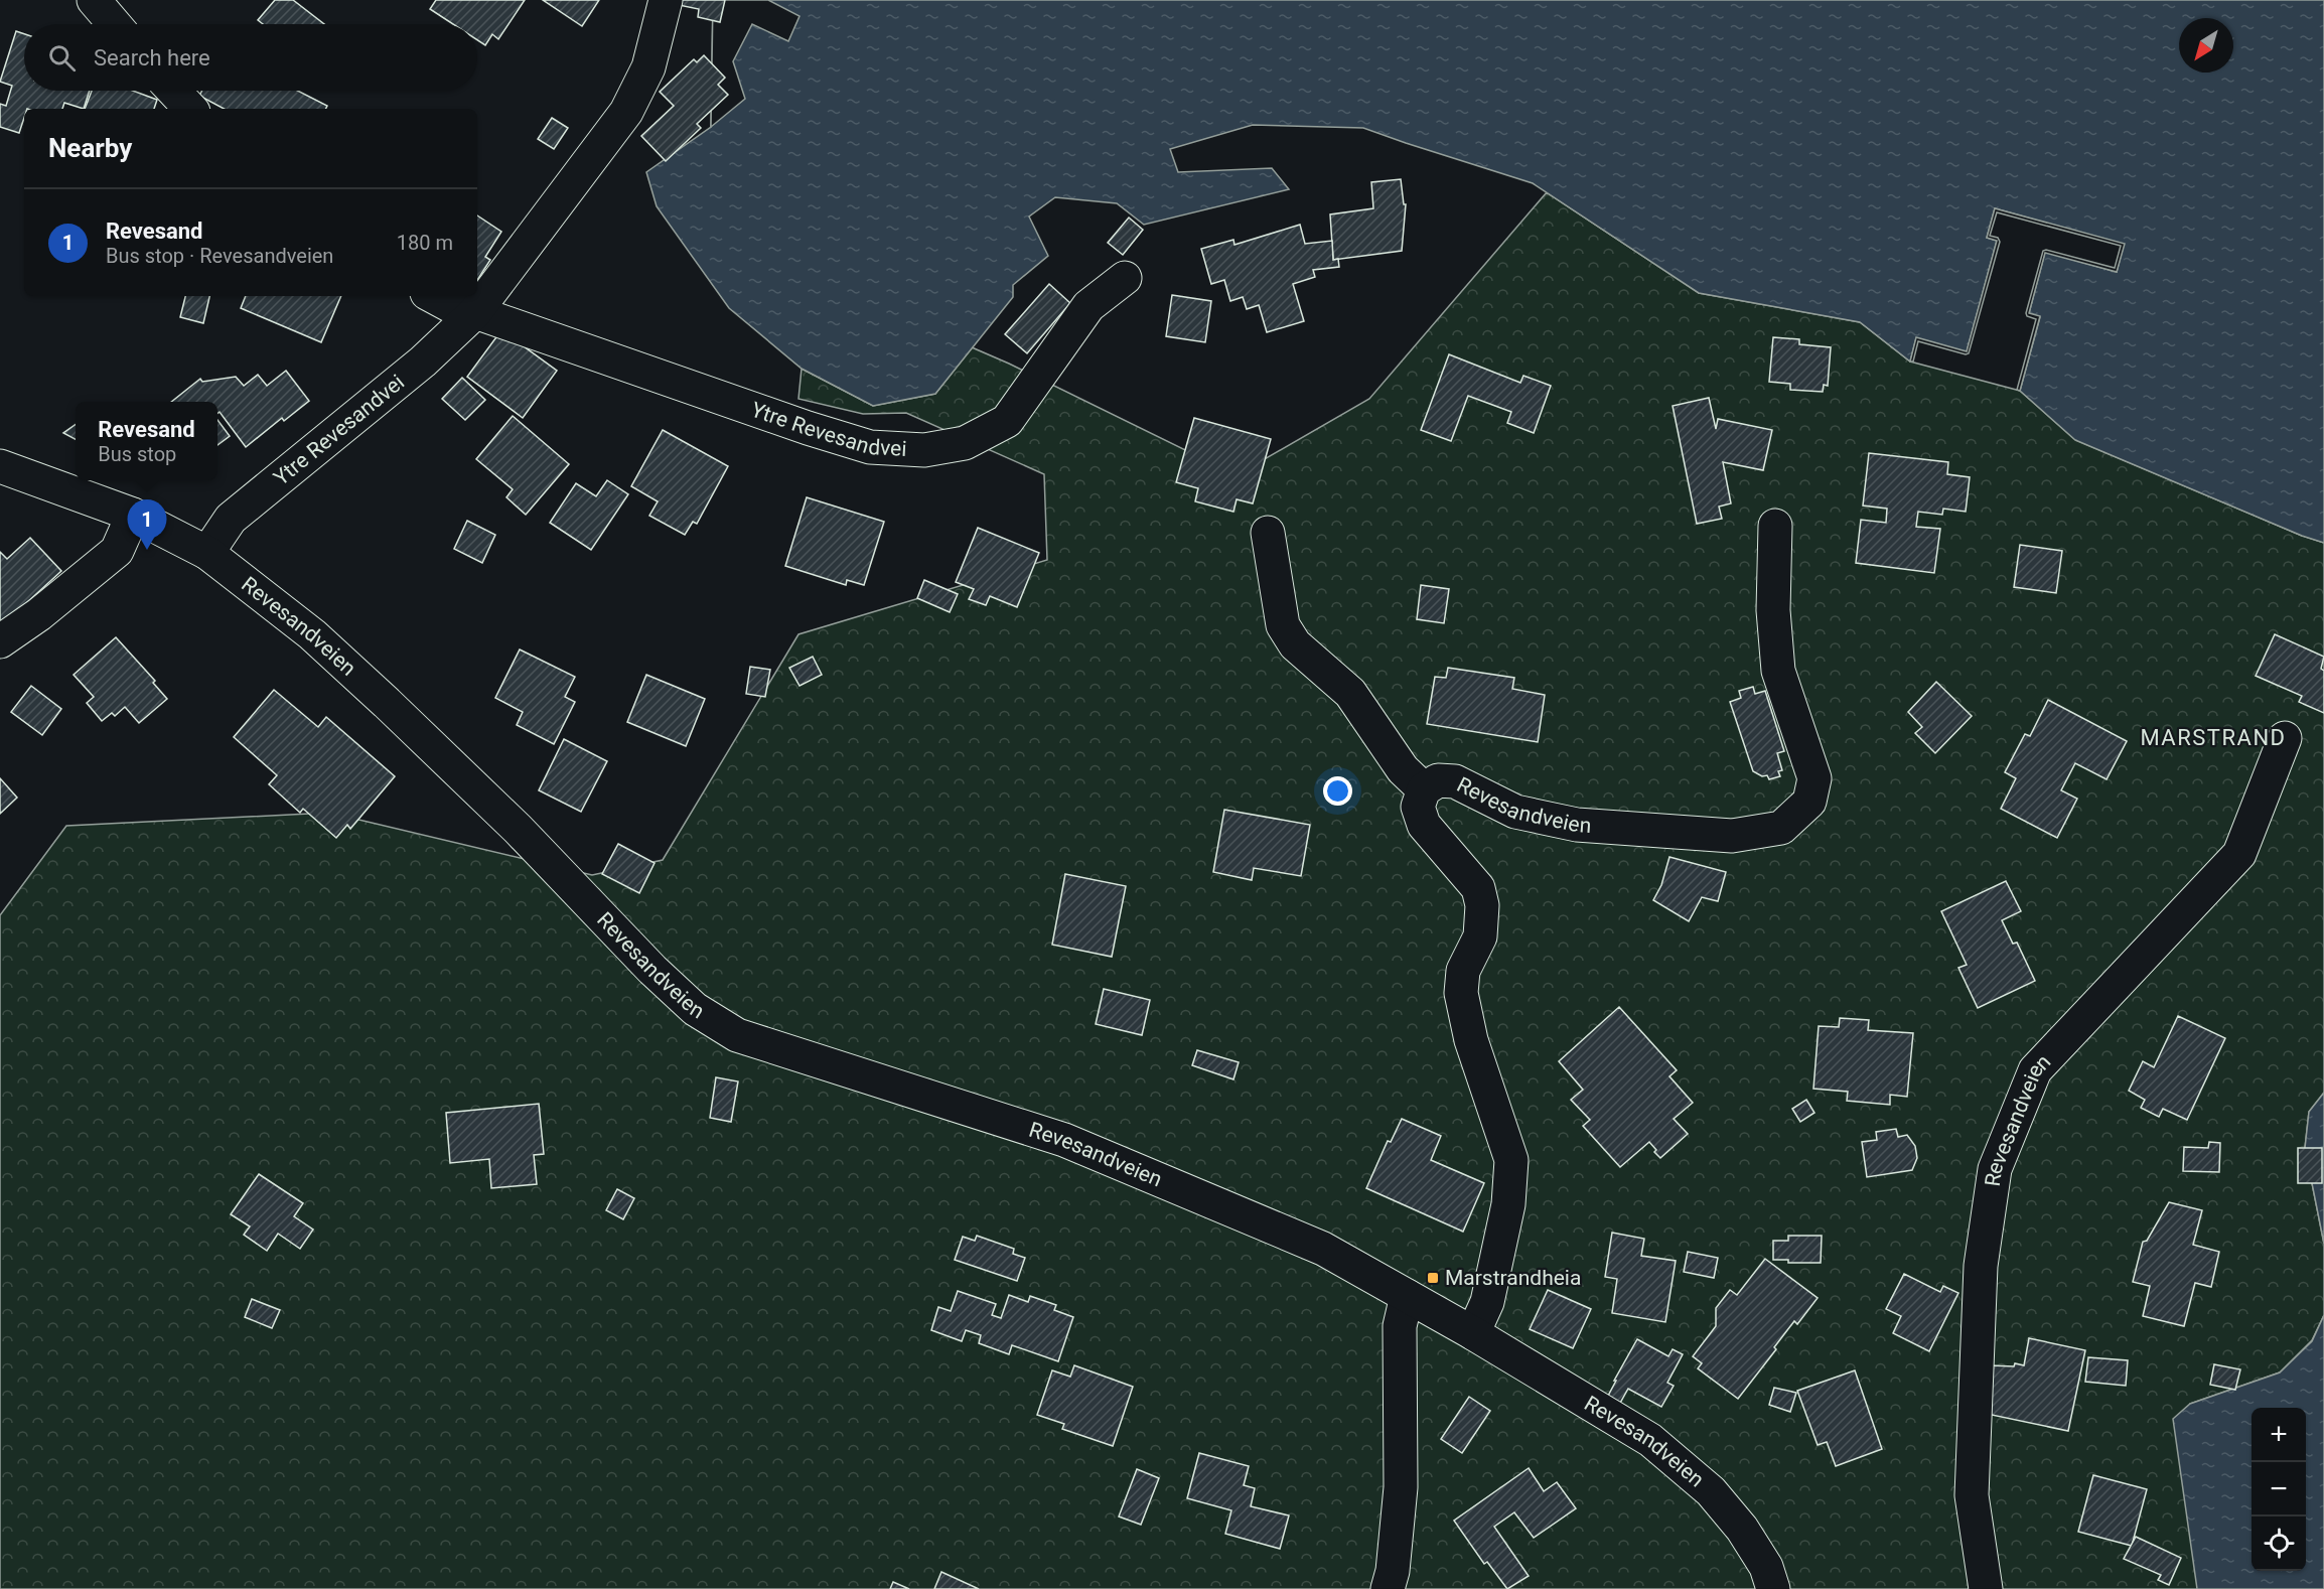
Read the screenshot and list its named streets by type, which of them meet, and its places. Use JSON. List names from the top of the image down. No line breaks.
{"streets":{"street":["Ytre Revesandvei","Revesandveien"]},"crossings":[["Ytre Revesandvei","Revesandveien"]],"districts":["MARSTRAND"],"places":{"transit":["Marstrandheia"]},"north":"bottom left","page":{"search":"Search here","heading":"Nearby","list":[{"mark":"1","name":"Revesand","note":"Bus stop · Revesandveien","value":"180 m"}],"popup":["Revesand","Bus stop"],"pins":"1","map_buttons":["+","−"]}}
